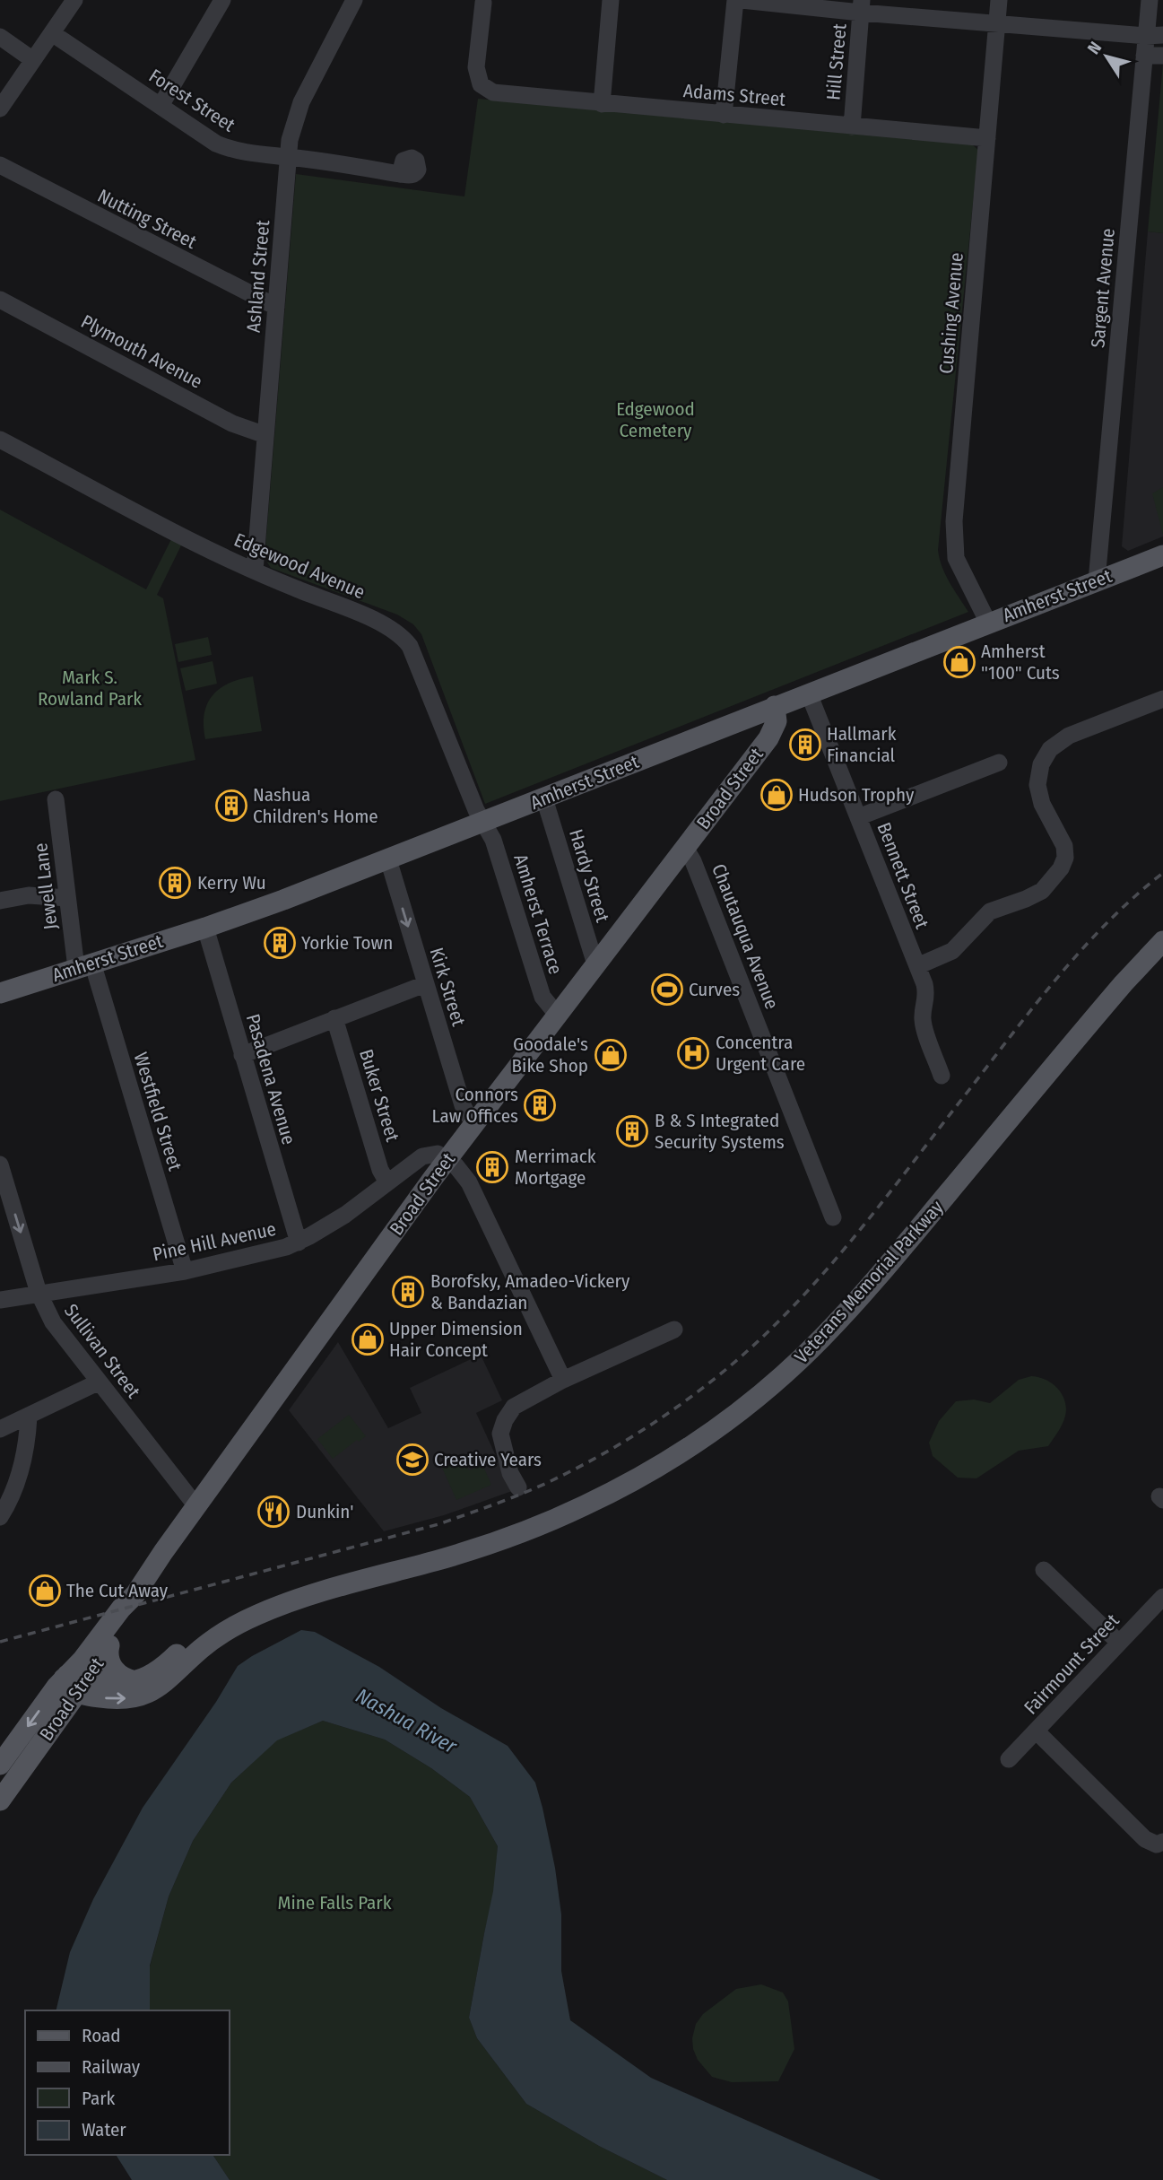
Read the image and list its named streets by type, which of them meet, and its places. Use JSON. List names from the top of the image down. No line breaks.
{"streets":{"main road":["Amherst Street","Broad Street","Veterans Memorial Parkway"],"street":["Hill Street","Adams Street","Forest Street","Nutting Street","Ashland Street","Sargent Avenue","Cushing Avenue","Plymouth Avenue","Edgewood Avenue","Hardy Street","Bennett Street","Jewell Lane","Amherst Terrace","Chautauqua Avenue","Kirk Street","Pasadena Avenue","Buker Street","Westfield Street","Pine Hill Avenue","Sullivan Street","Fairmount Street"]},"crossings":[["Hill Street","Adams Street"],["Adams Street","Cushing Avenue"],["Forest Street","Ashland Street"],["Nutting Street","Ashland Street"],["Ashland Street","Plymouth Avenue"],["Ashland Street","Edgewood Avenue"],["Sargent Avenue","Amherst Street"],["Cushing Avenue","Amherst Street"],["Edgewood Avenue","Amherst Street"],["Edgewood Avenue","Amherst Terrace"],["Amherst Street","Broad Street"],["Amherst Street","Hardy Street"],["Amherst Street","Bennett Street"],["Amherst Street","Jewell Lane"],["Amherst Street","Amherst Terrace"],["Amherst Street","Kirk Street"],["Amherst Street","Pasadena Avenue"],["Amherst Street","Westfield Street"],["Broad Street","Hardy Street"],["Broad Street","Amherst Terrace"],["Broad Street","Chautauqua Avenue"],["Broad Street","Kirk Street"],["Broad Street","Pine Hill Avenue"],["Broad Street","Veterans Memorial Parkway"],["Broad Street","Sullivan Street"],["Jewell Lane","Westfield Street"],["Pasadena Avenue","Pine Hill Avenue"],["Buker Street","Pine Hill Avenue"],["Westfield Street","Pine Hill Avenue"],["Pine Hill Avenue","Sullivan Street"]],"one_way":["Kirk Street"],"water":["Nashua River"],"parks":["Edgewood Cemetery","Mark S. Rowland Park","Mine Falls Park"],"places":{"shop":["Amherst \"100\" Cuts","Hudson Trophy","Goodale's Bike Shop","Upper Dimension Hair Concept","The Cut Away"],"building":["Hallmark Financial","Nashua Children's Home","Kerry Wu","Yorkie Town","Connors Law Offices","B & S Integrated Security Systems","Merrimack Mortgage","Borofsky, Amadeo-Vickery & Bandazian"],"sports":["Curves"],"hospital":["Concentra Urgent Care"],"school or university":["Creative Years"],"restaurant":["Dunkin'"]},"legend":["Road","Railway","Park","Water"],"north":"top left"}
